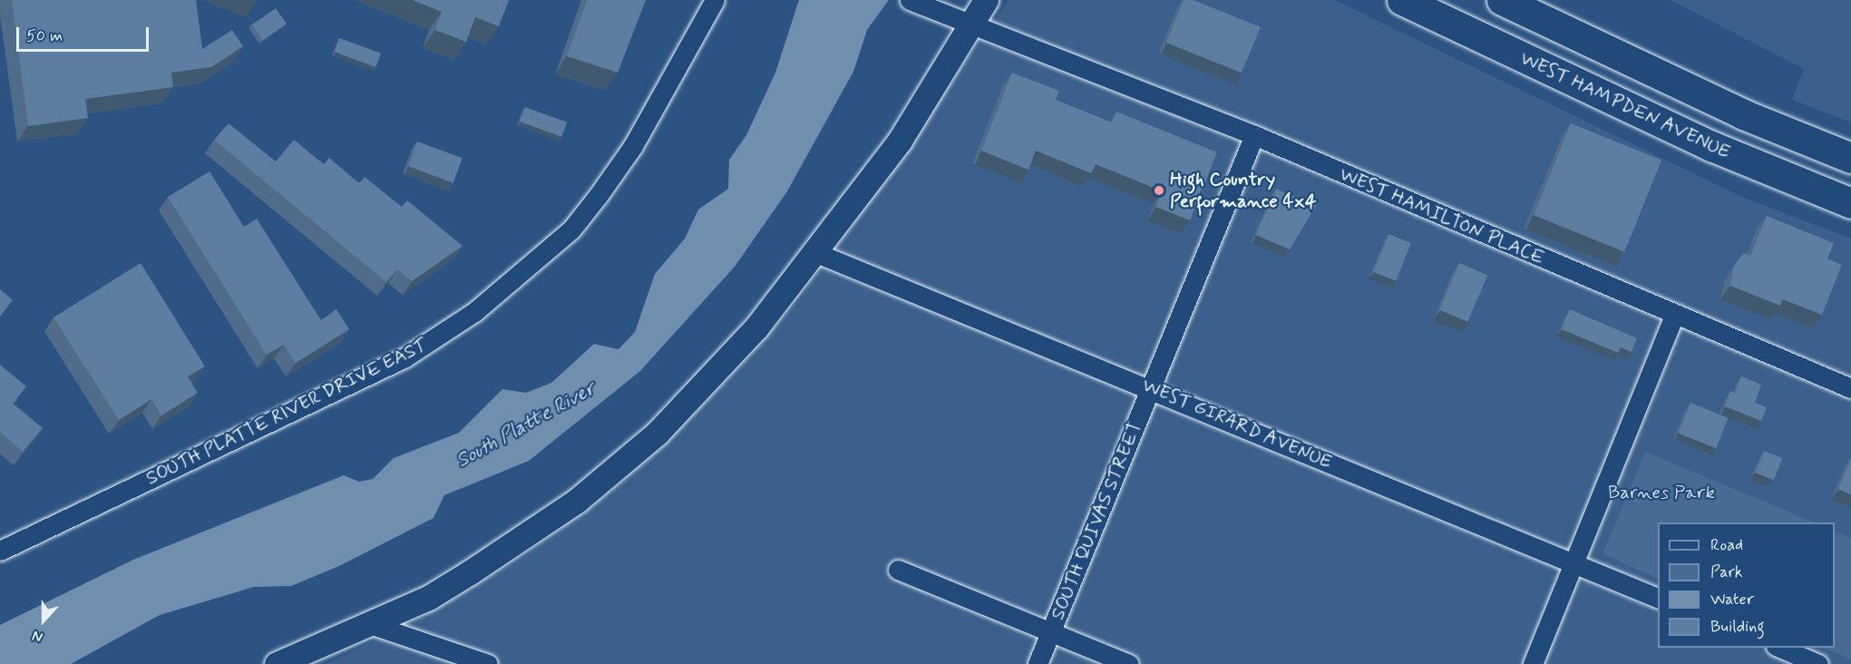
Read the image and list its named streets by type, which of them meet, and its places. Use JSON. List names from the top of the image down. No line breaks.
{"streets":{"highway":["WEST HAMPDEN AVENUE"],"street":["WEST HAMILTON PLACE","SOUTH PLATTE RIVER DRIVE EAST","WEST GIRARD AVENUE","SOUTH QUIVAS STREET"]},"crossings":[["WEST HAMILTON PLACE","SOUTH QUIVAS STREET"],["WEST GIRARD AVENUE","SOUTH QUIVAS STREET"]],"water":["South Platte River"],"parks":["Barnes Park"],"places":["High Country Performance 4x4"],"legend":["Road","Park","Water","Building"],"scale_bar":"50 m","north":"bottom"}
